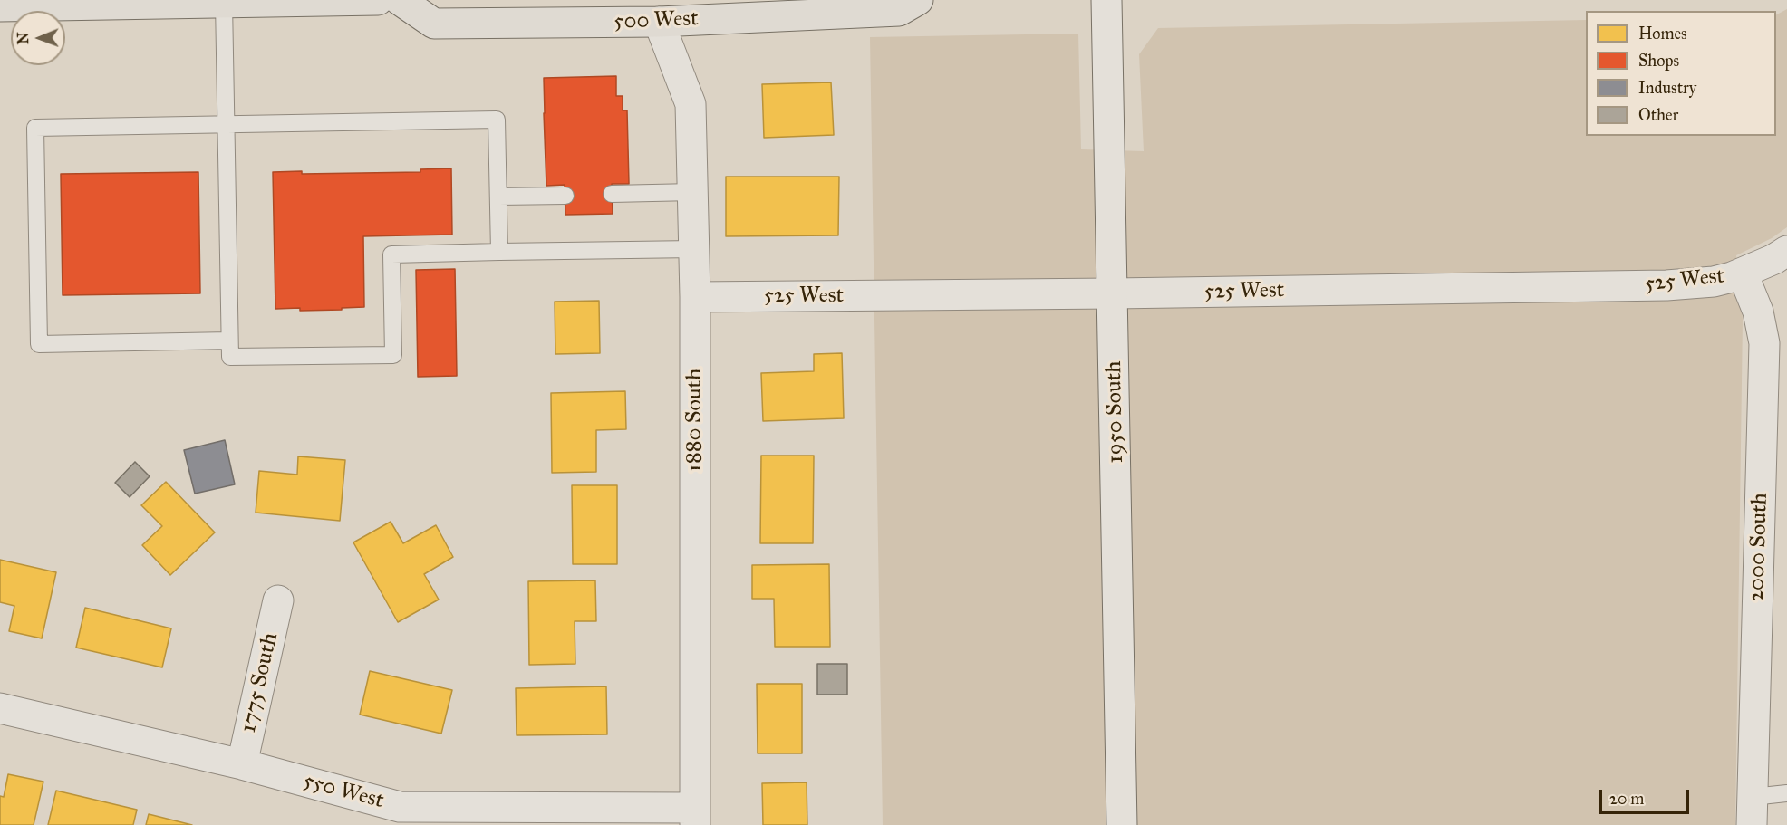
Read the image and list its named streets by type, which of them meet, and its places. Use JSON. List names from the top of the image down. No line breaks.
{"streets":{"main road":["500 West"],"street":["525 West","1950 South","1880 South","2000 South","1775 South","550 West"]},"crossings":[["500 West","1880 South"],["525 West","1950 South"],["525 West","1880 South"],["525 West","2000 South"],["1880 South","550 West"],["1775 South","550 West"]],"legend":["Homes","Shops","Industry","Other"],"scale_bar":"20 m","north":"left"}
